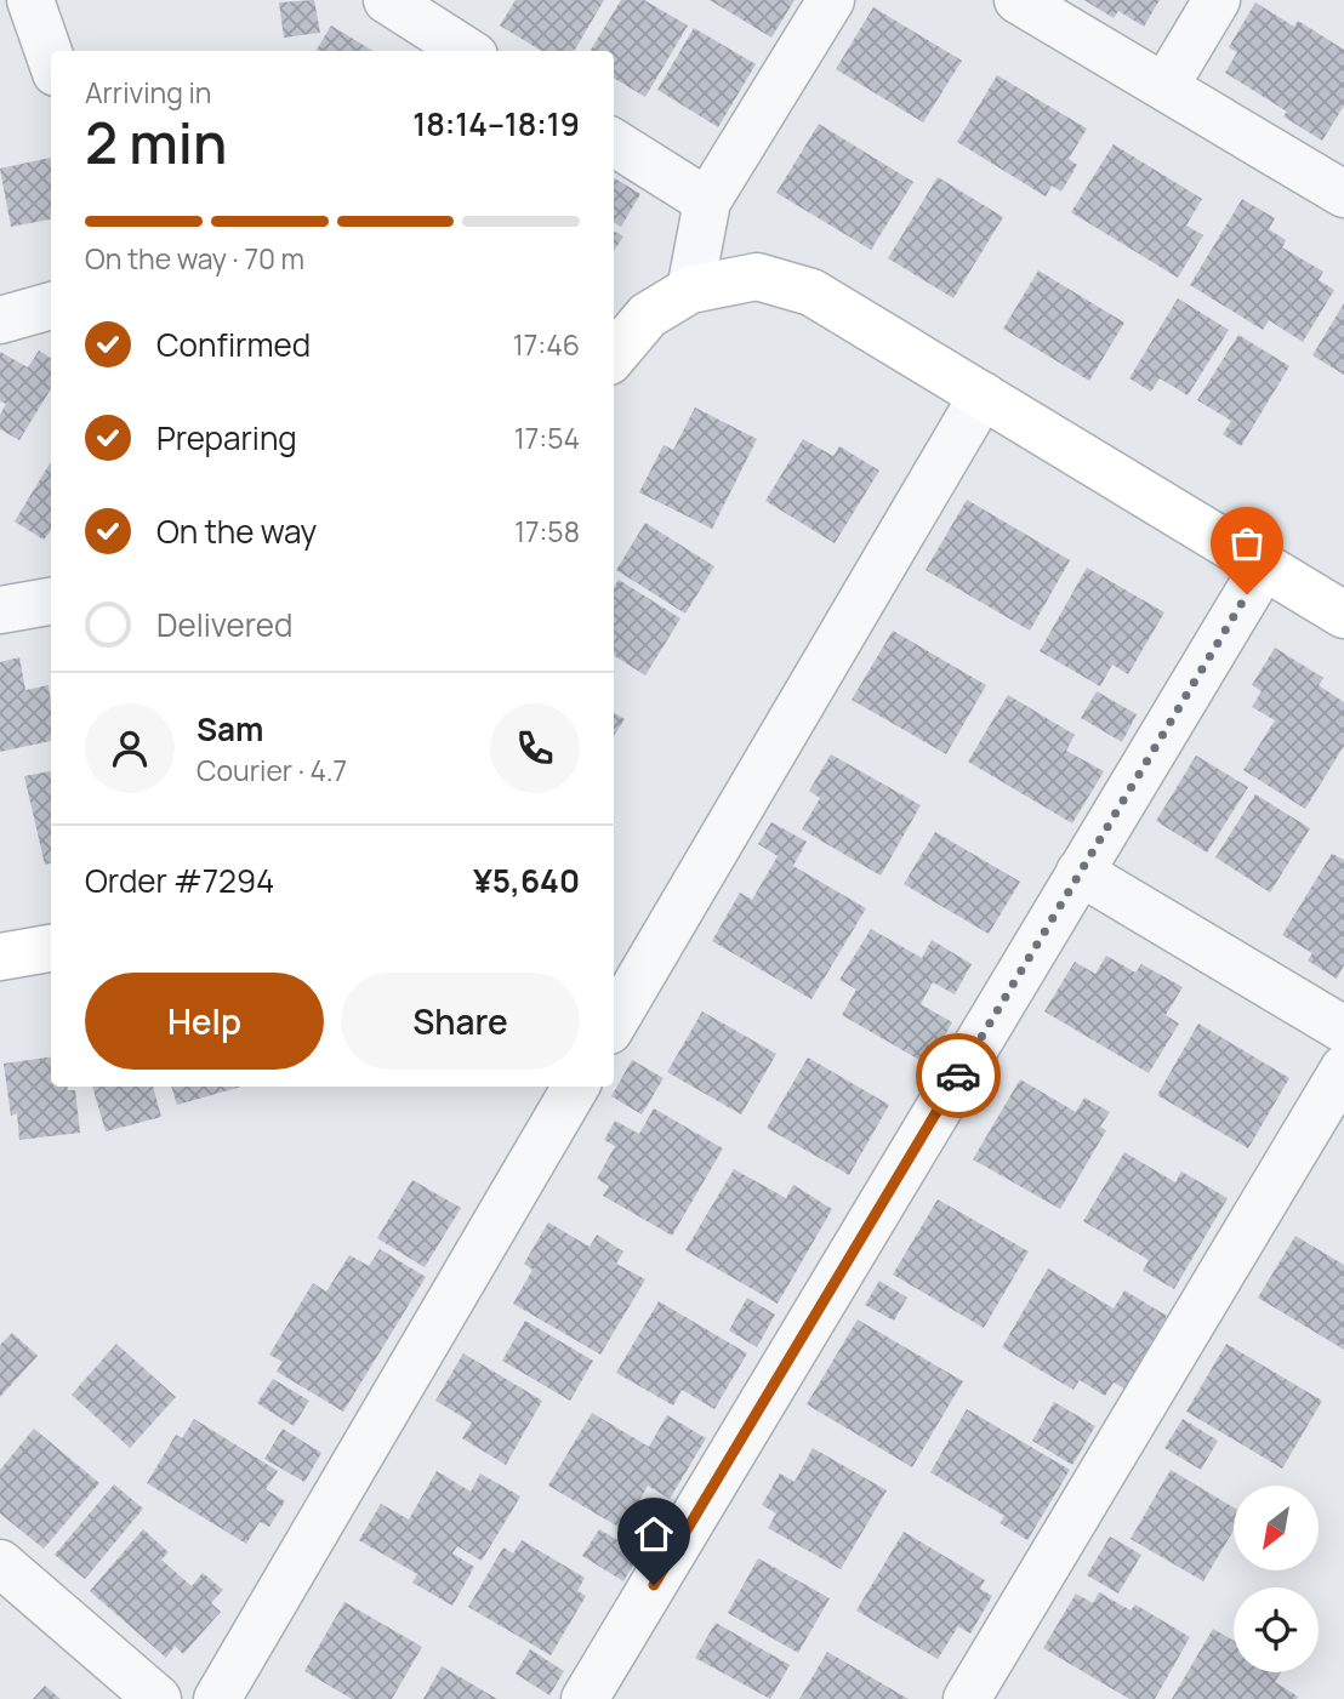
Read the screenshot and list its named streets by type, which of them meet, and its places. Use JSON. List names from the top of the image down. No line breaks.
{"north":"bottom left","page":{"heading":["2 min","Arriving in","18:14–18:19"],"panel":["Sam","Courier · 4.7","Order #7294","¥5,640"],"bar":"On the way · 70 m","list":[["Confirmed","17:46"],["Preparing","17:54"],["On the way","17:58"],"Delivered"],"buttons":["Help","Share"]}}
